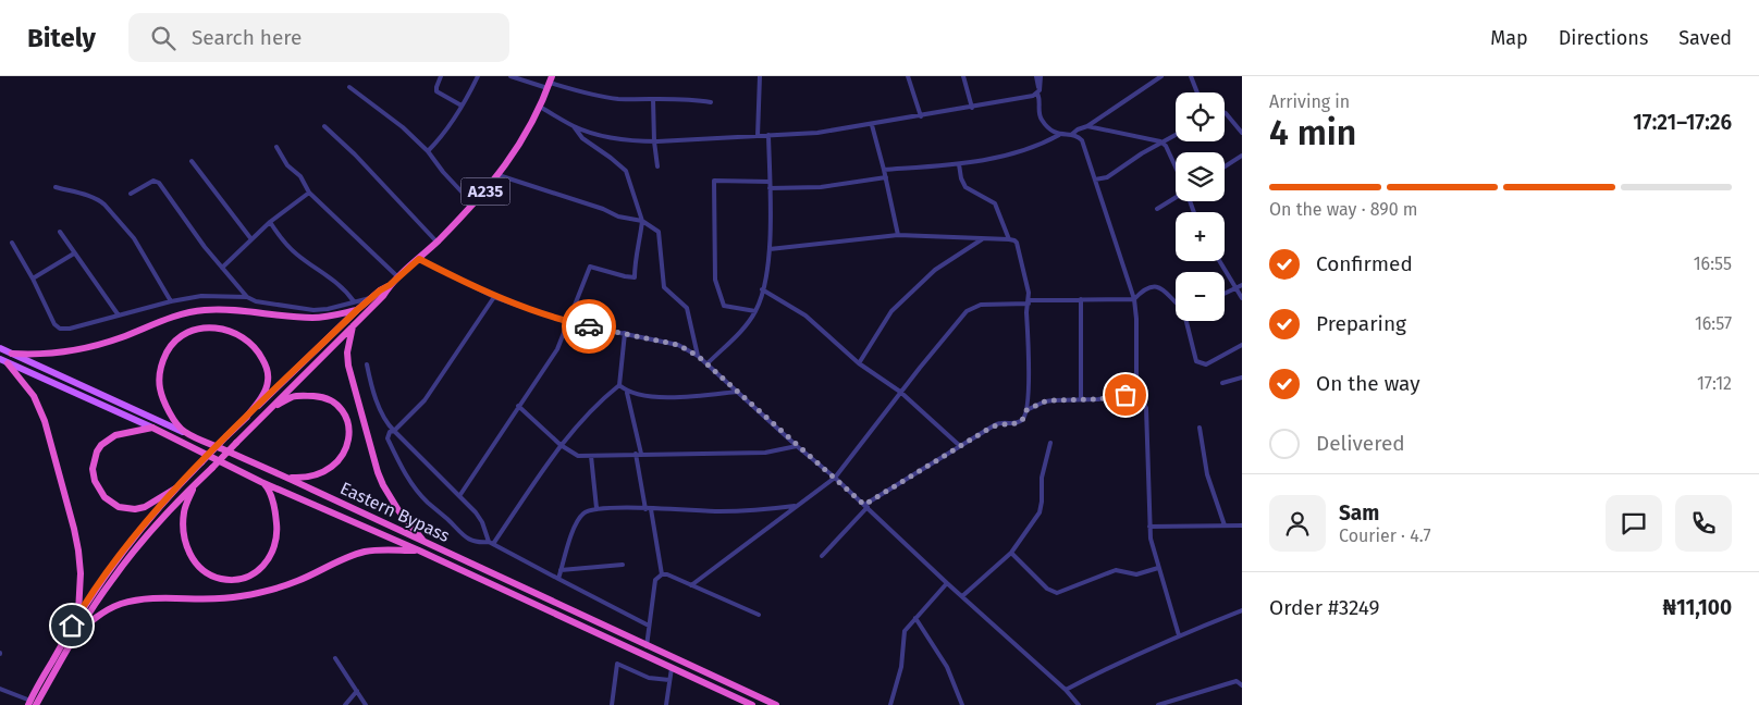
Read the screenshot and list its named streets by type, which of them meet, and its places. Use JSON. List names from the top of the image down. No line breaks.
{"streets":{"highway":["A235","Eastern Bypass"]},"page":{"header":"Bitely","search":"Search here","nav":["Map","Directions","Saved"],"heading":["4 min","Arriving in","17:21–17:26"],"panel":["Sam","Courier · 4.7","Order #3249","₦11,100"],"map_buttons":["+","−"],"bar":"On the way · 890 m","list":[["Confirmed","16:55"],["Preparing","16:57"],["On the way","17:12"],"Delivered"]}}
